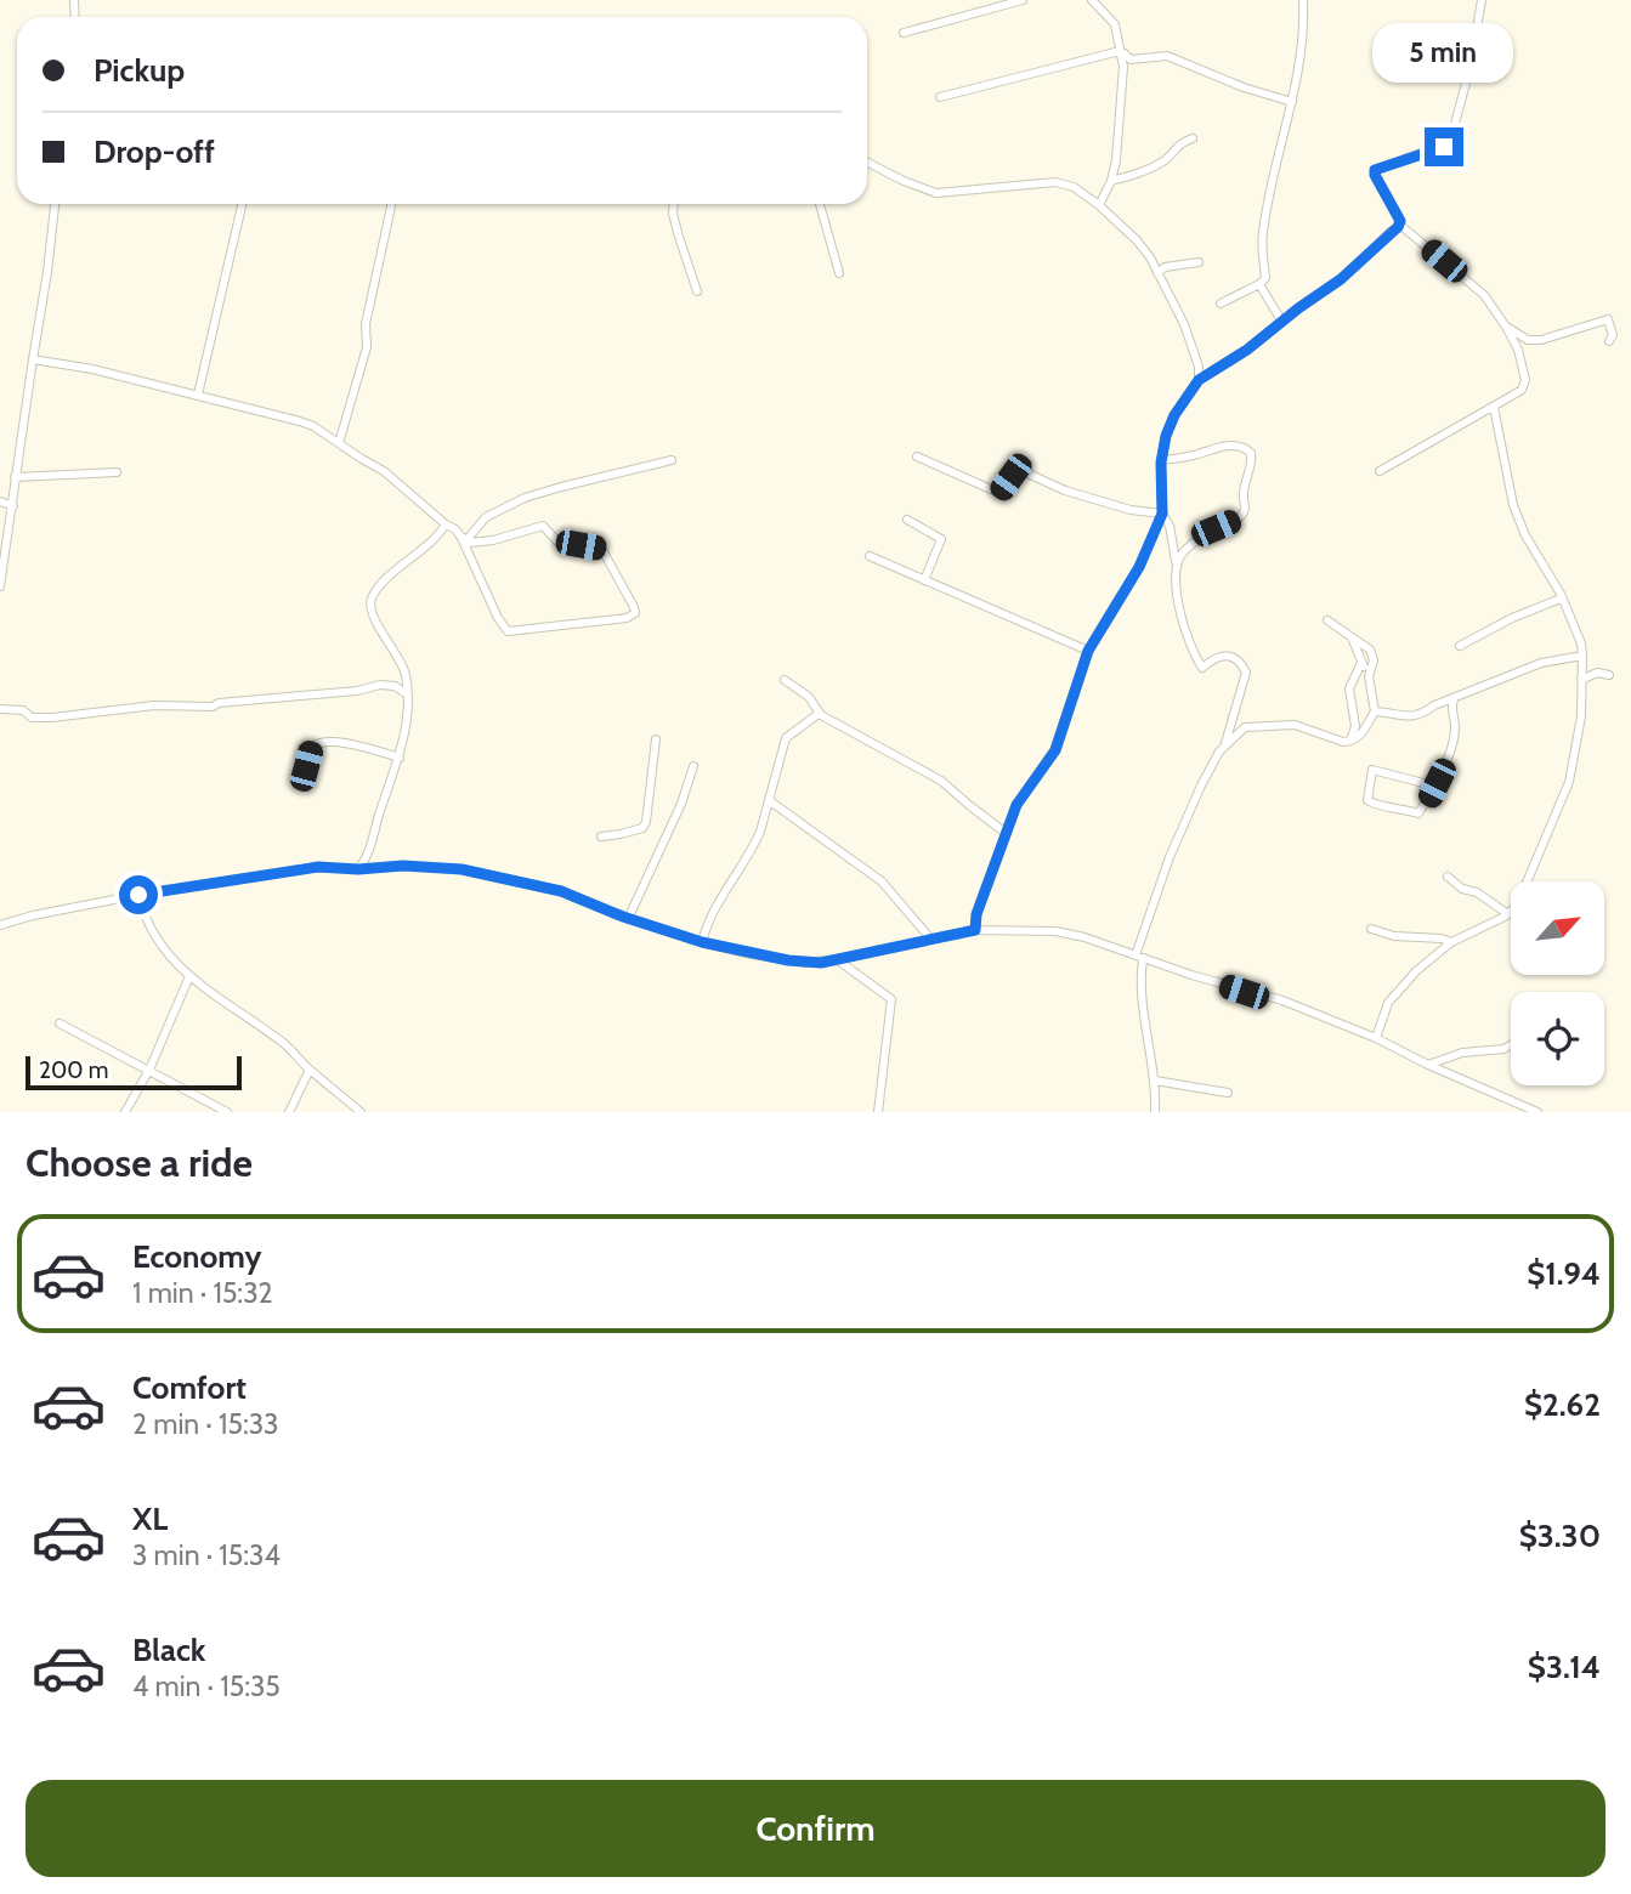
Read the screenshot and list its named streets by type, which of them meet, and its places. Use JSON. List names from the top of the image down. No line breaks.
{"scale_bar":"200 m","north":"top right","page":{"banner":["Pickup","Drop-off"],"bubble":"5 min","scale":"200 m","heading":"Choose a ride","list":[{"name":"Economy","note":"1 min · 15:32","value":"$1.94"},{"name":"Comfort","note":"2 min · 15:33","value":"$2.62"},{"name":"XL","note":"3 min · 15:34","value":"$3.30"},{"name":"Black","note":"4 min · 15:35","value":"$3.14"}],"buttons":"Confirm"}}
